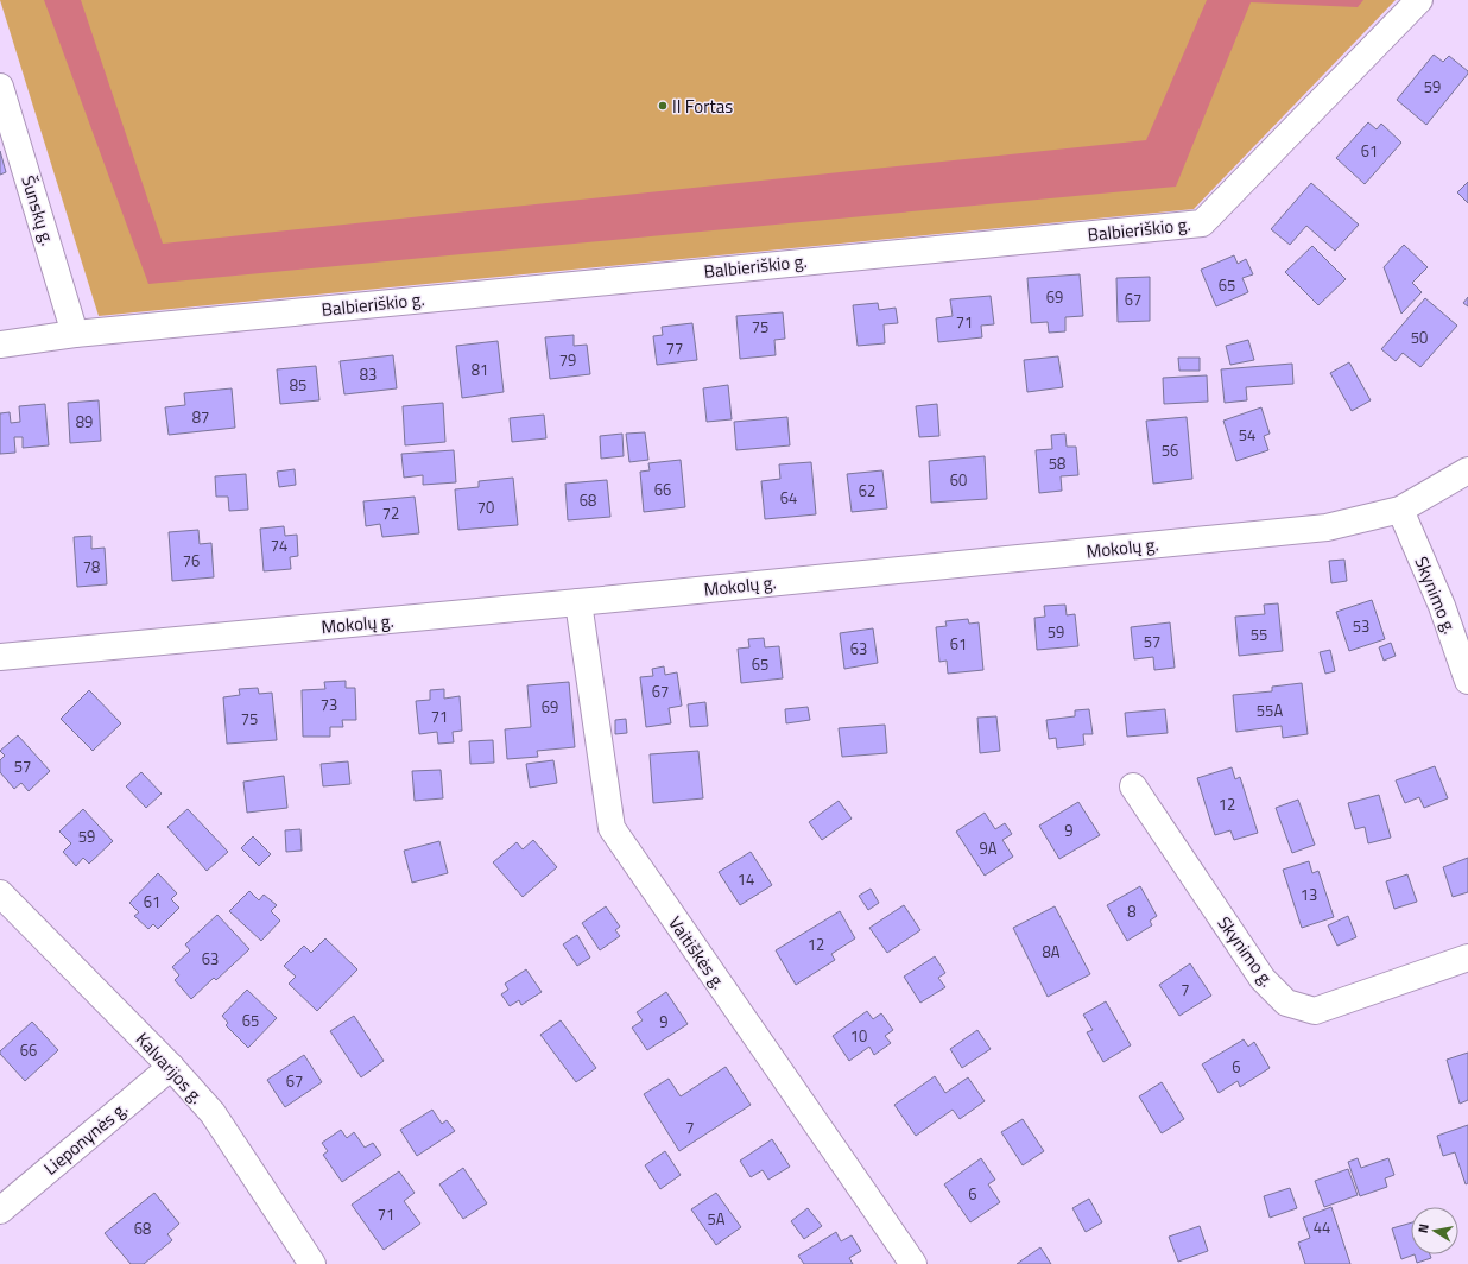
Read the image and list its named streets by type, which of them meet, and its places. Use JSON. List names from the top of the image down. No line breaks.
{"streets":{"street":["Šunskų g.","Balbieriškio g.","Mokolų g.","Skynimo g.","Vaitiškės g.","Kalvarijos g.","Lieponynės g."]},"crossings":[["Šunskų g.","Balbieriškio g."],["Mokolų g.","Skynimo g."],["Mokolų g.","Vaitiškės g."],["Kalvarijos g.","Lieponynės g."]],"places":["II Fortas"],"house_numbers":["59","61","65","69","67","71","75","50","77","79","81","83","85","87","89","54","56","58","60","66","62","64","68","70","72","74","76","78","53","59","55","57","61","63","65","67","73","69","55A","71","75","57","12","9","59","9A","14","13","61","8","12","8A","63","7","65","9","10","66","6","67","7","6","71","5A","44","68"],"north":"left"}
